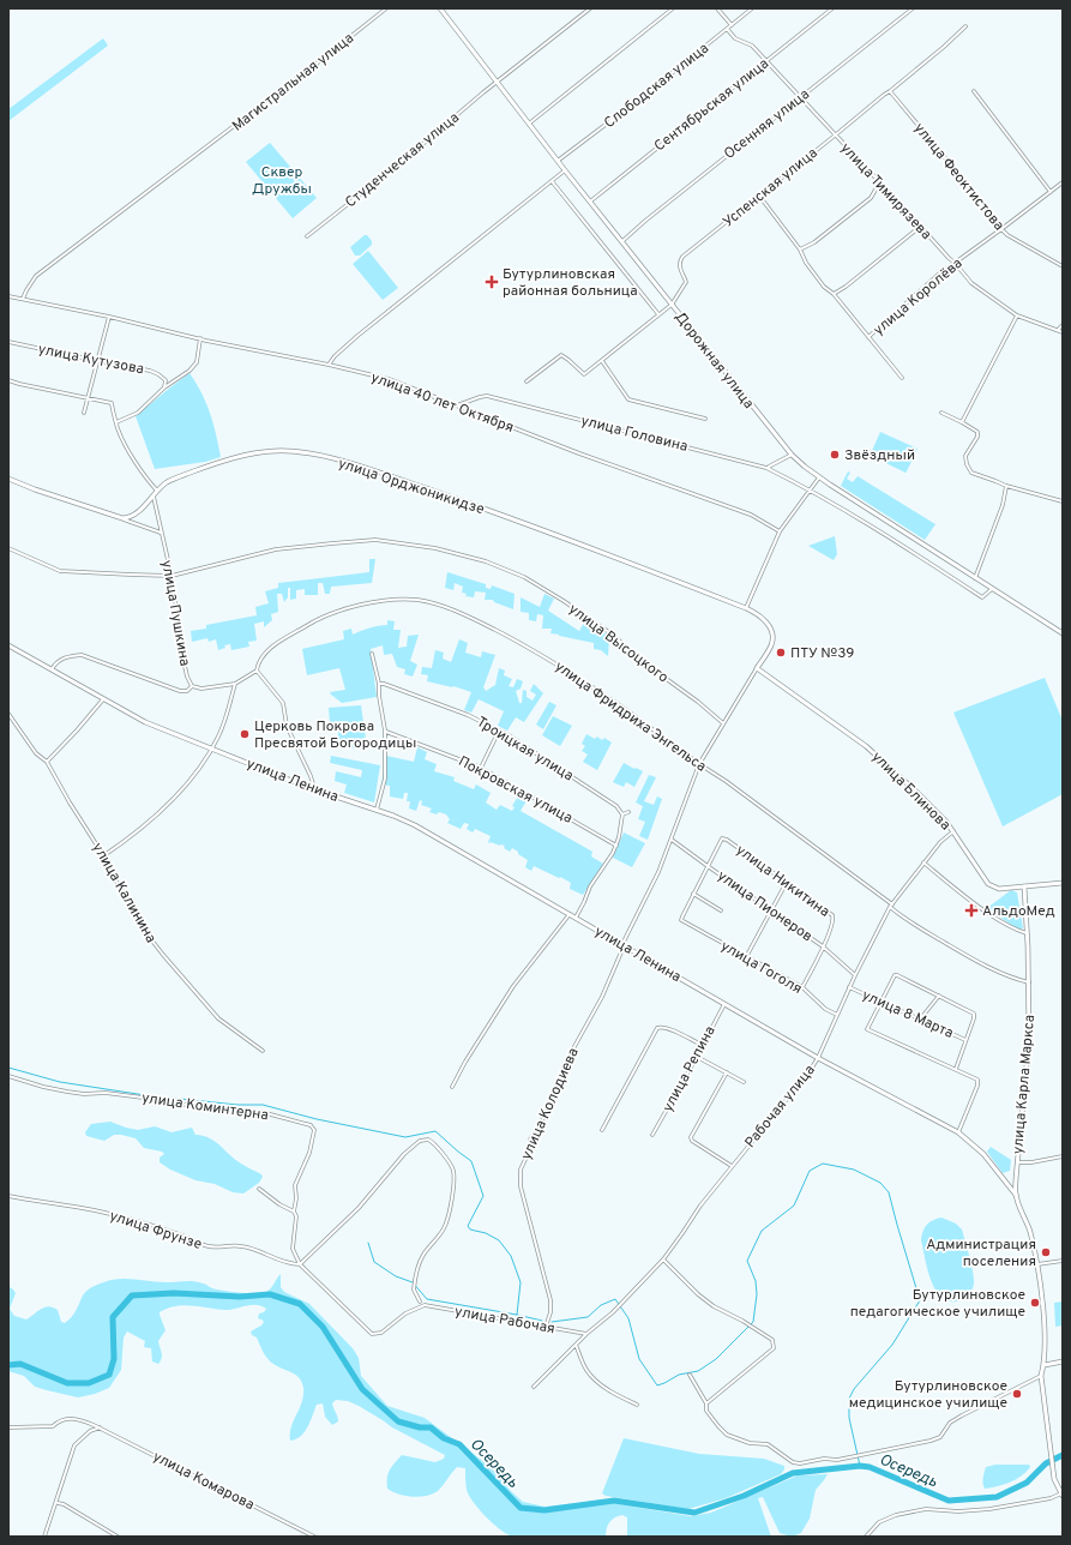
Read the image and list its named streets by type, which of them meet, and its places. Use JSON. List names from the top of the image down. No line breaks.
{"streets":{"main road":["Дорожная улица","улица Орджоникидзе","улица Ленина","улица Блинова","улица Карла Маркса"],"street":["Магистральная улица","Слободская улица","Сентябрьская улица","Осенняя улица","Студенческая улица","улица Феоктистова","Успенская улица","улица Тимирязева","улица Королёва","улица Кутузова","улица 40 лет Октября","улица Головина","улица Пушкина","улица Высоцкого","улица Фридриха Энгельса","Троицкая улица","Покровская улица","улица Никитина","улица Калинина","улица Пионеров","улица Гоголя","улица 8 Марта","улица Репина","улица Колодиева","улица Коминтерна","Рабочая улица","улица Фрунзе","улица Рабочая","улица Комарова"]},"crossings":[["Магистральная улица","улица 40 лет Октября"],["Слободская улица","улица Тимирязева"],["Слободская улица","Дорожная улица"],["Сентябрьская улица","улица Тимирязева"],["Сентябрьская улица","Дорожная улица"],["Осенняя улица","улица Тимирязева"],["Осенняя улица","Дорожная улица"],["Студенческая улица","Дорожная улица"],["улица Феоктистова","Успенская улица"],["улица Феоктистова","улица Королёва"],["Успенская улица","улица Тимирязева"],["Успенская улица","Дорожная улица"],["улица Тимирязева","улица Королёва"],["Дорожная улица","улица Головина"],["улица 40 лет Октября","улица Головина"],["улица Орджоникидзе","улица Пушкина"],["улица Орджоникидзе","улица Блинова"],["улица Орджоникидзе","улица Колодиева"],["улица Пушкина","улица Высоцкого"],["улица Пушкина","улица Фридриха Энгельса"],["улица Высоцкого","улица Колодиева"],["улица Фридриха Энгельса","улица Карла Маркса"],["улица Фридриха Энгельса","улица Колодиева"],["улица Фридриха Энгельса","Рабочая улица"],["улица Ленина","улица Репина"],["улица Ленина","улица Карла Маркса"],["улица Ленина","улица Колодиева"],["улица Ленина","Рабочая улица"],["улица Блинова","улица Карла Маркса"],["улица Блинова","улица Колодиева"],["улица Блинова","Рабочая улица"],["улица Никитина","улица Пионеров"],["улица Никитина","улица Гоголя"],["улица Пионеров","улица Колодиева"],["улица Пионеров","Рабочая улица"],["улица Гоголя","Рабочая улица"],["улица 8 Марта","Рабочая улица"],["улица Колодиева","улица Рабочая"],["Рабочая улица","улица Рабочая"],["улица Фрунзе","улица Рабочая"]],"water":["Осередь"],"parks":["Сквер Дружбы"],"places":{"health":["Бутурлиновская районная больница","АльдоМед"],"other":["Звёздный","ПТУ №39","Церковь Покрова Пресвятой Богородицы","Администрация поселения","Бутурлиновское педагогическое училище","Бутурлиновское медицинское училище"]}}
